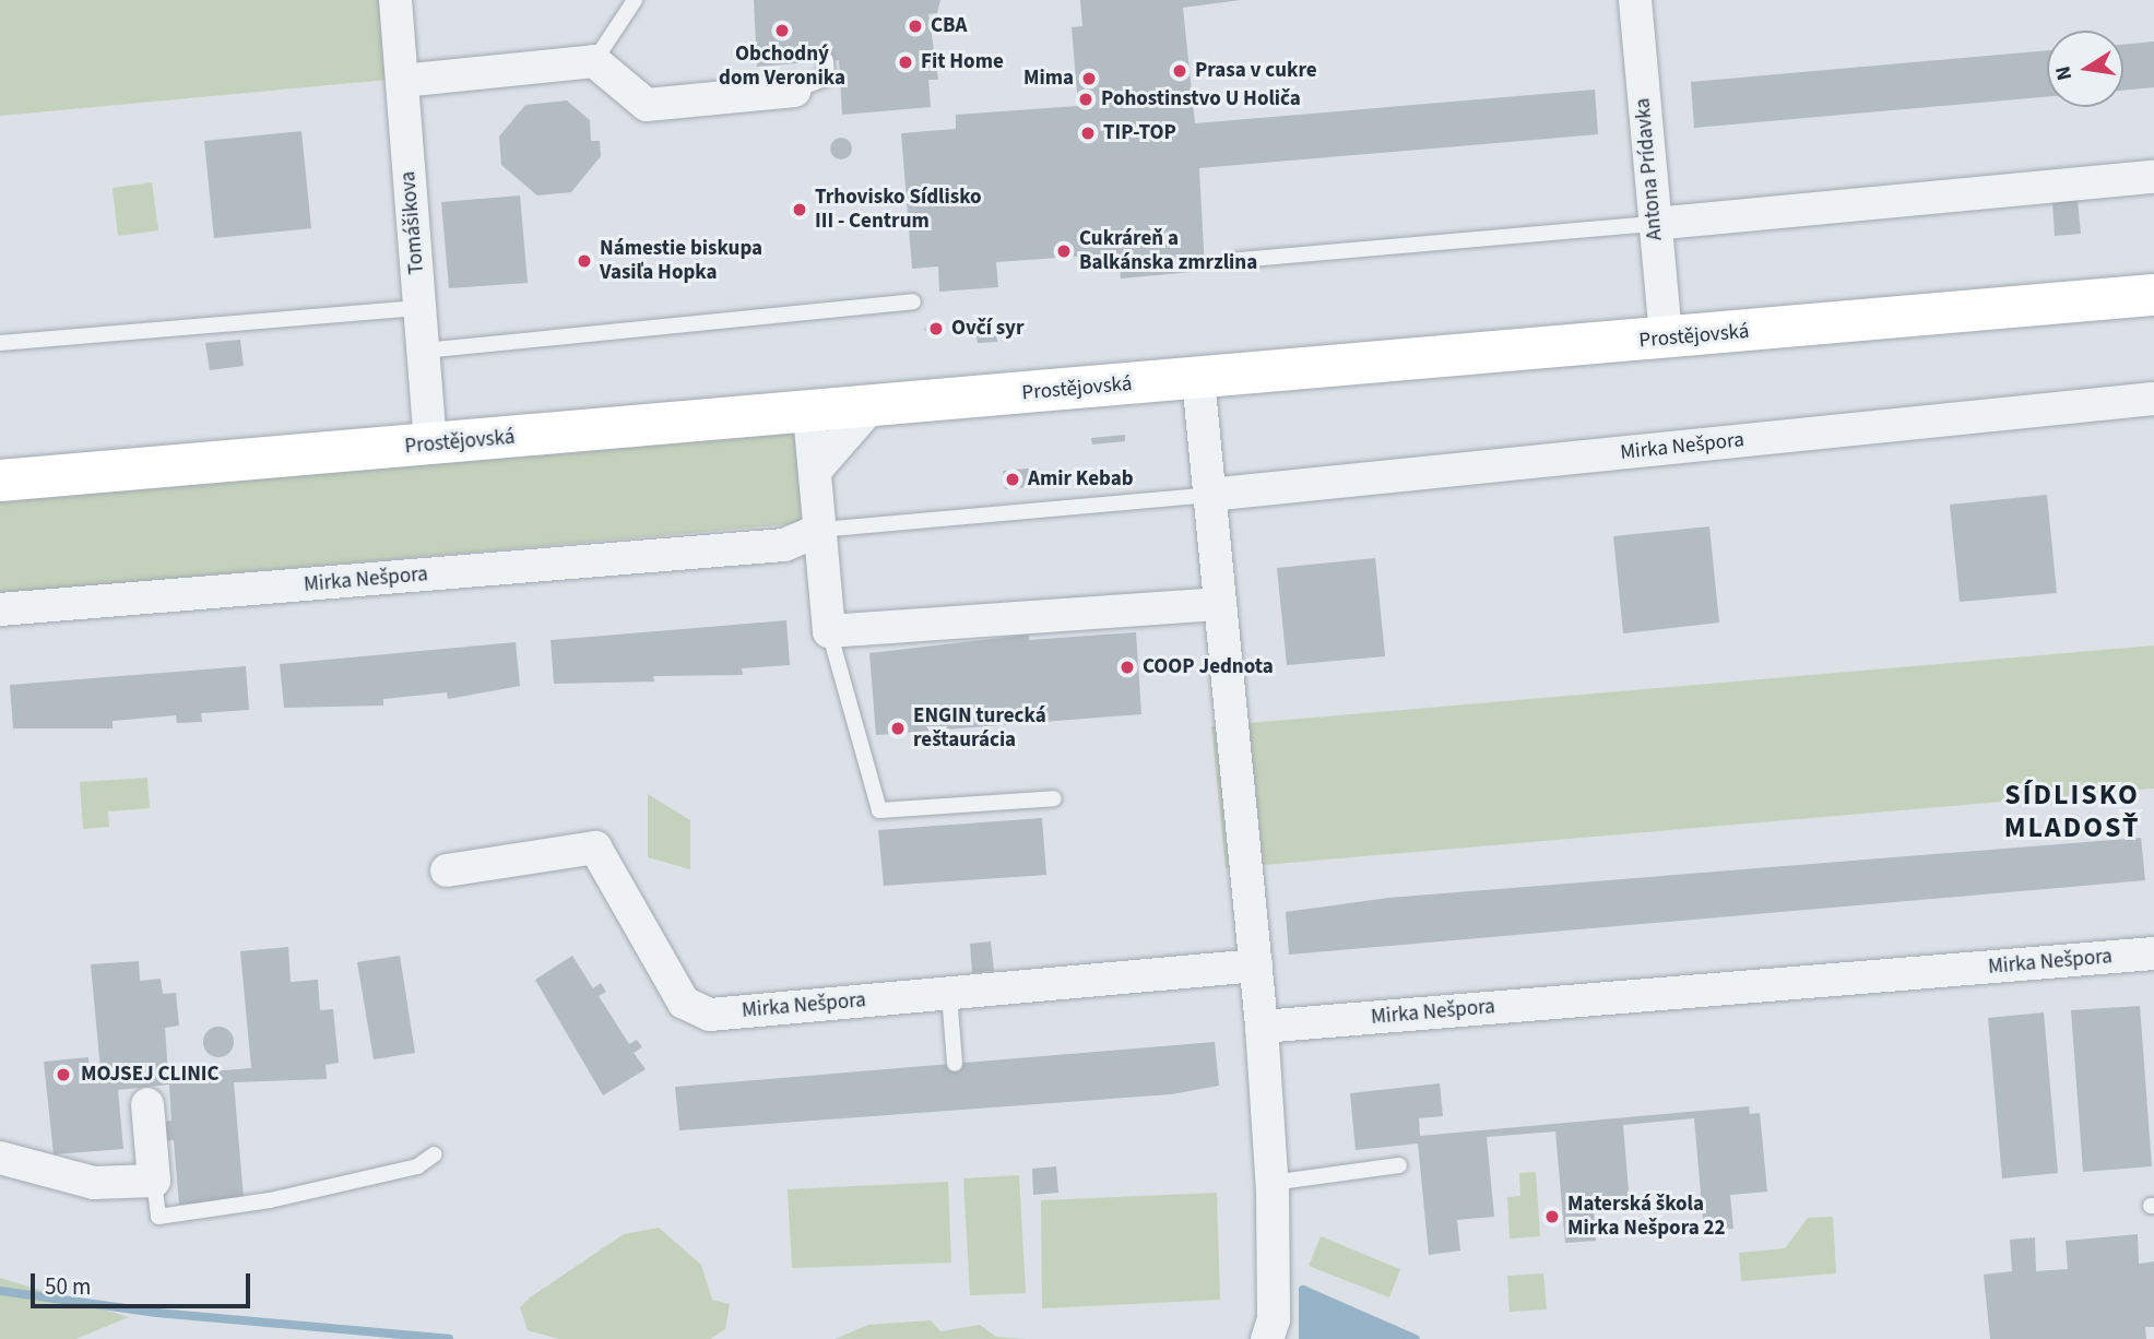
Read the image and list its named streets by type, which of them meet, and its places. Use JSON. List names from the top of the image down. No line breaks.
{"streets":{"street":["Antona Prídavka","Tomášikova","Prostějovská","Mirka Nešpora"]},"crossings":[["Antona Prídavka","Prostějovská"],["Tomášikova","Prostějovská"]],"districts":["SÍDLISKO MLADOSŤ"],"places":["CBA","Obchodný dom Veronika","Fit Home","Prasa v cukre","Mima","Pohostinstvo U Holiča","TIP-TOP","Trhovisko Sídlisko III - Centrum","Cukráreň a Balkánska zmrzlina","Námestie biskupa Vasiľa Hopka","Ovčí syr","Amir Kebab","COOP Jednota","ENGIN turecká reštaurácia","MOJSEJ CLINIC","Materská škola Mirka Nešpora 22"],"scale_bar":"50 m","north":"left"}
